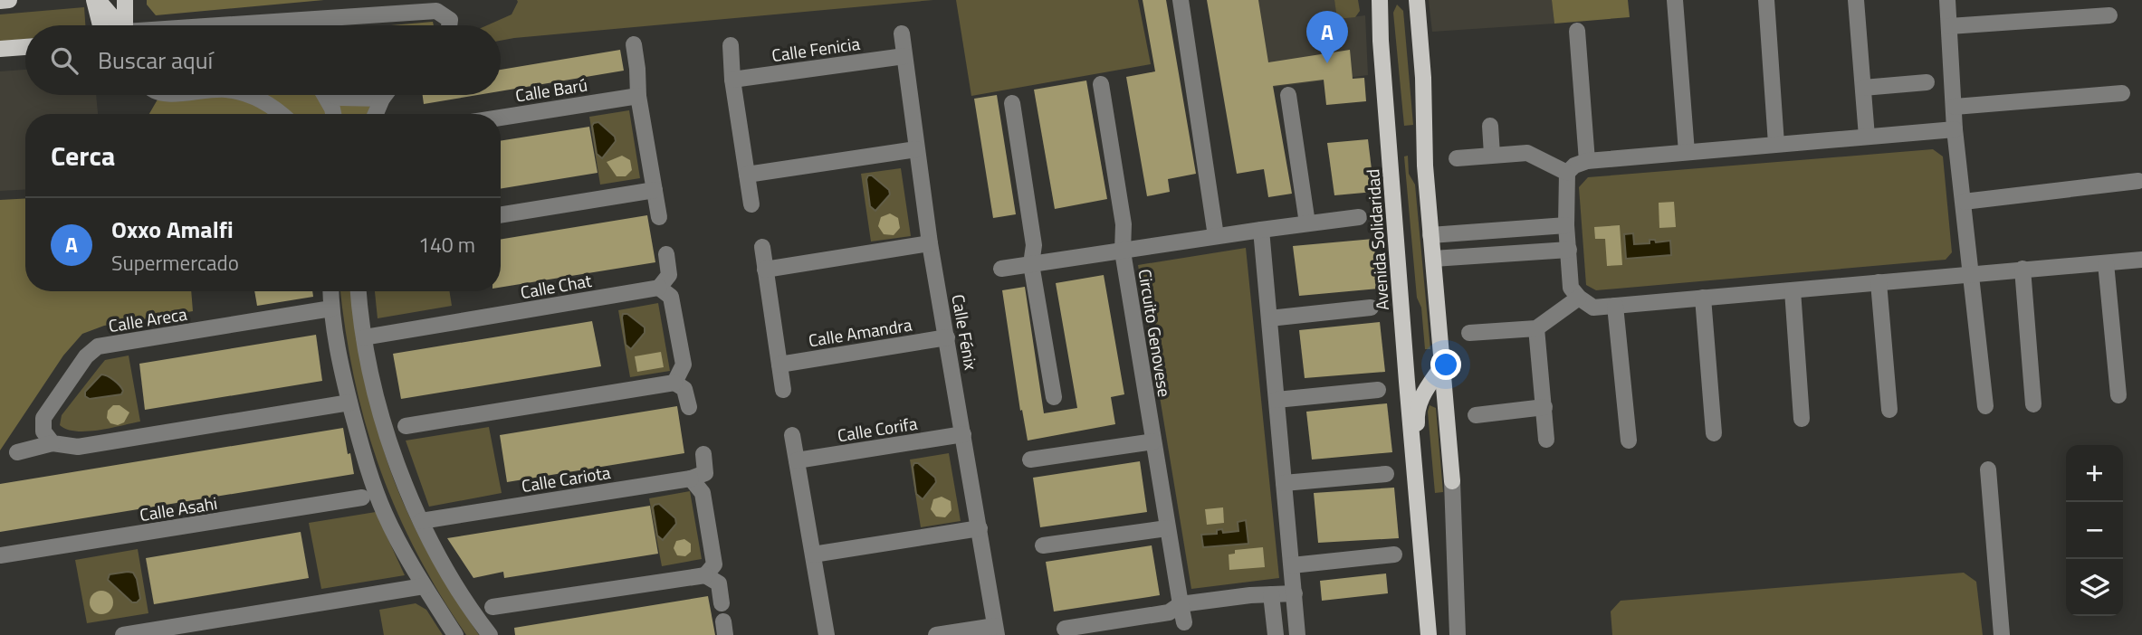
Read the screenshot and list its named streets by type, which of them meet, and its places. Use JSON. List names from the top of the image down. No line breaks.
{"streets":{"main road":["Avenida Solidaridad"],"street":["Calle Fenicia","Calle Barú","Calle Chat","Calle Areca","Calle Amandra","Calle Fénix","Circuito Genovese","Calle Corifa","Calle Cariota","Calle Asahi"]},"crossings":[["Calle Fenicia","Calle Fénix"],["Calle Amandra","Calle Fénix"],["Calle Fénix","Calle Corifa"]],"page":{"pins":"A","search":"Buscar aquí","heading":"Cerca","list":[{"mark":"A","name":"Oxxo Amalfi","note":"Supermercado","value":"140 m"}],"map_buttons":["+","−"]}}
